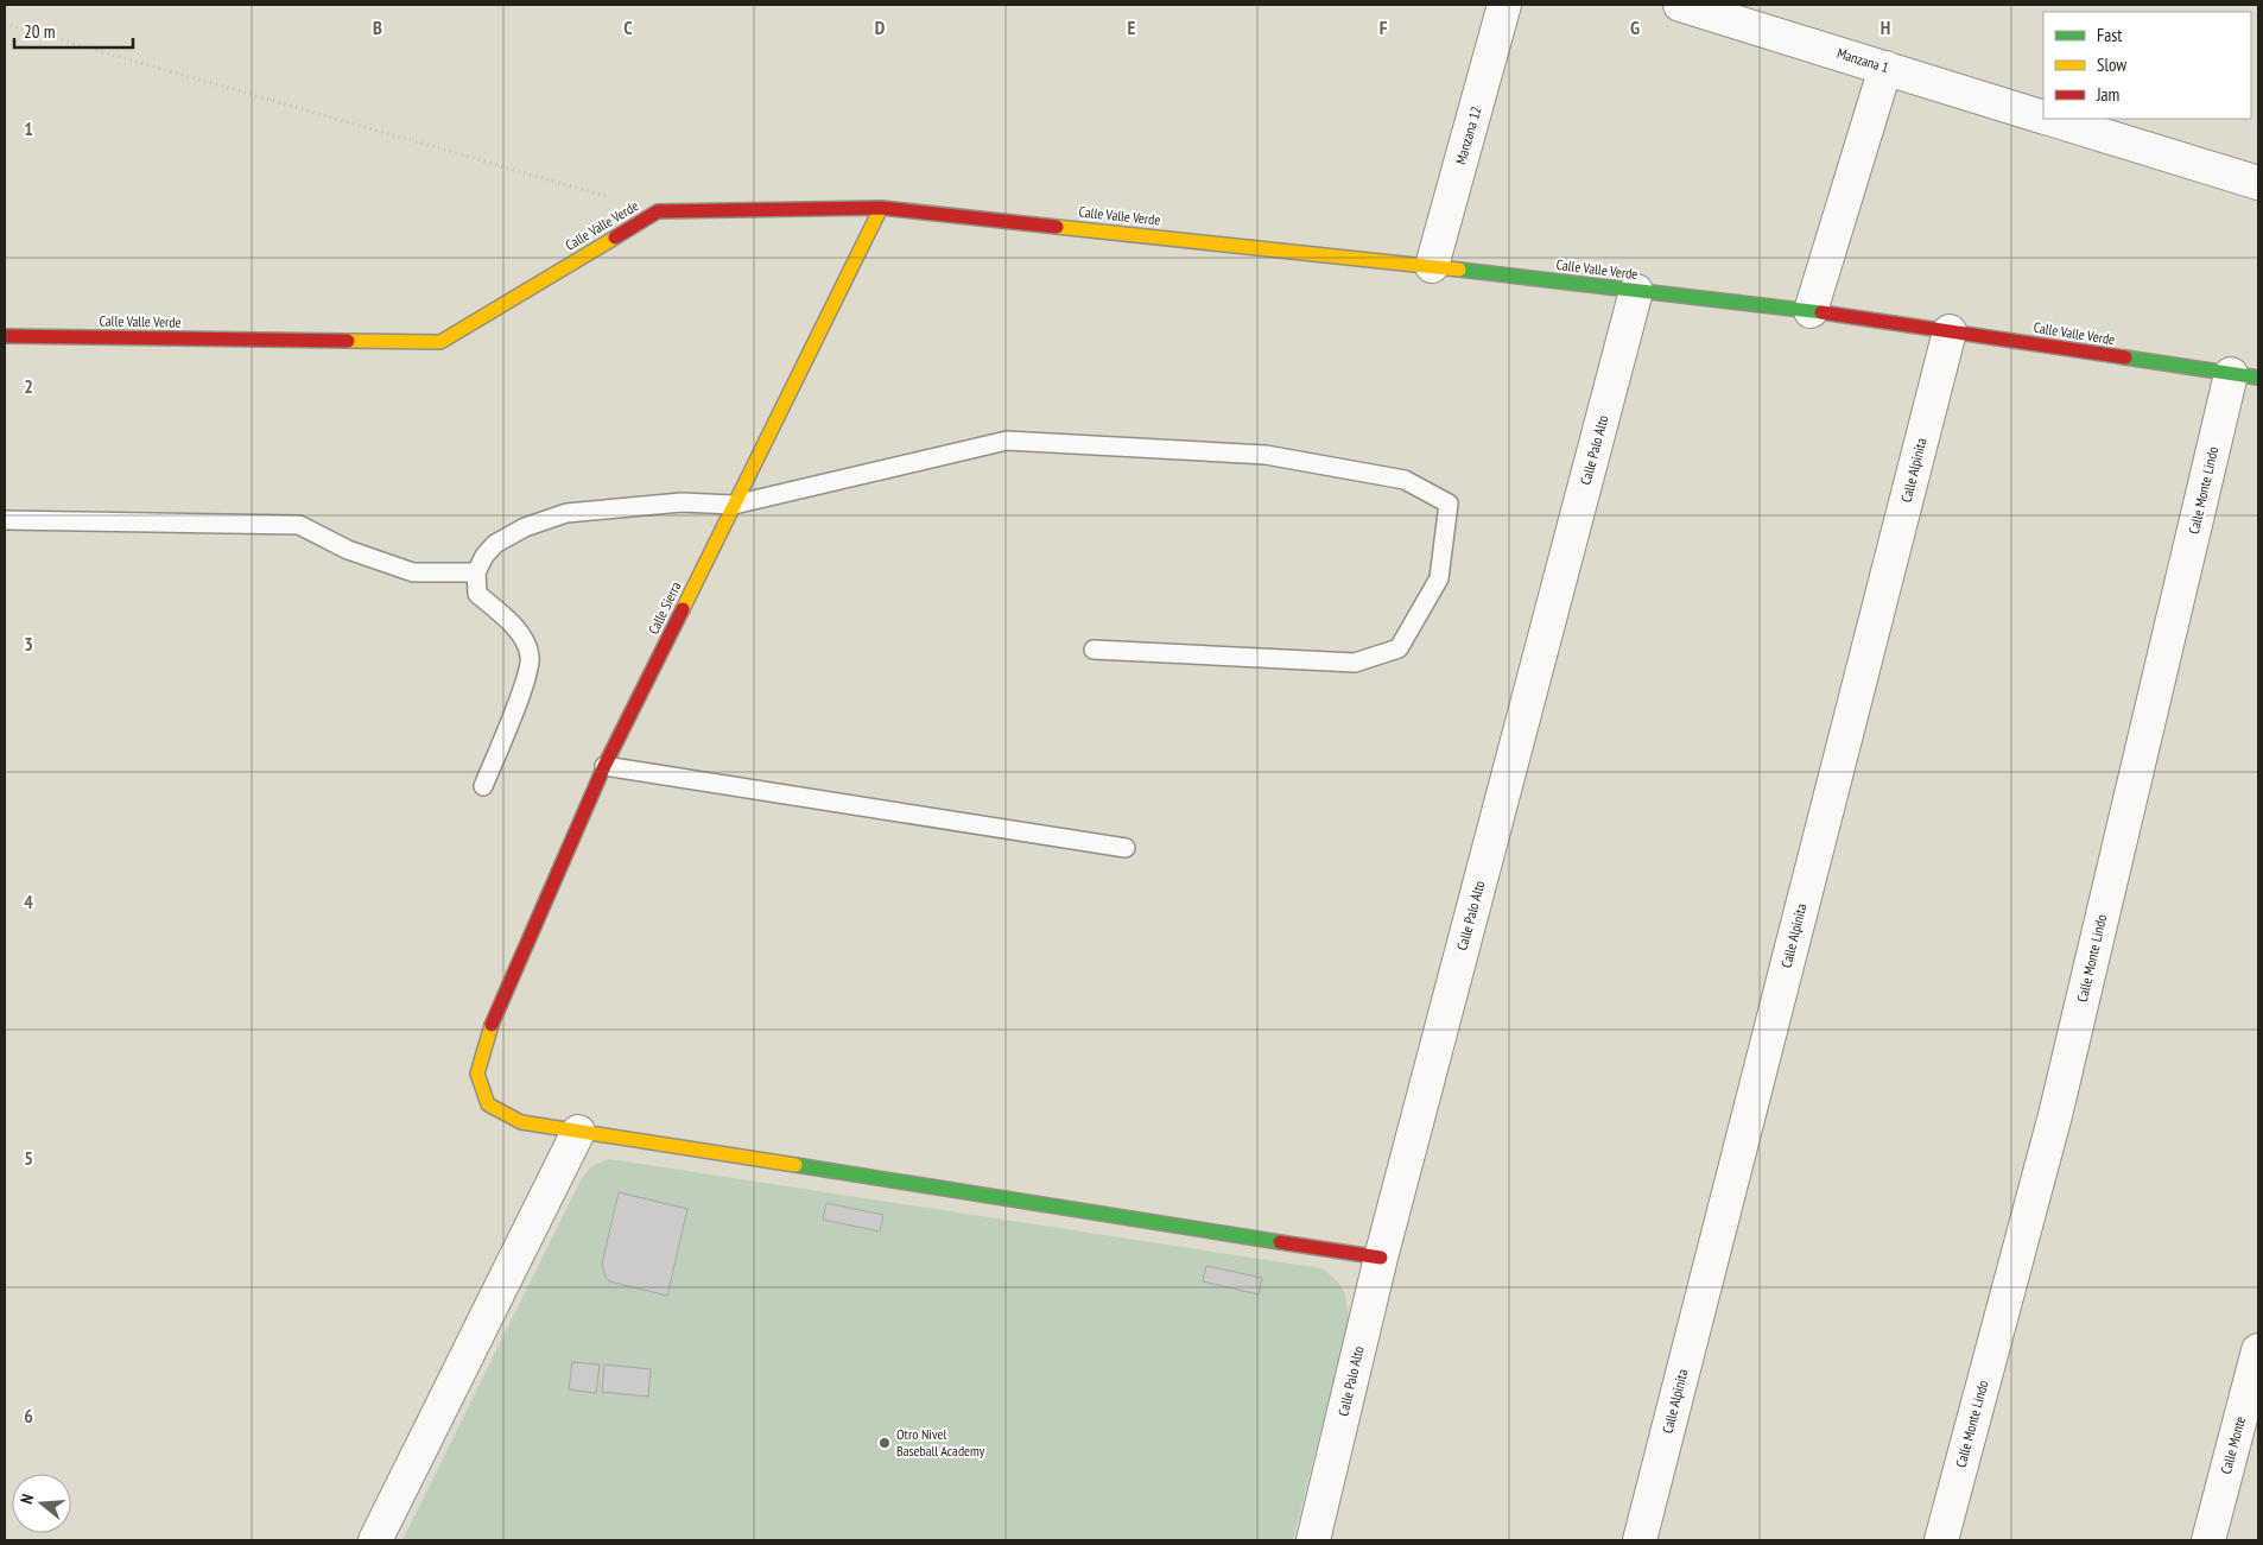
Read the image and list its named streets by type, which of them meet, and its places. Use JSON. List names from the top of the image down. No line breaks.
{"streets":{"street":["Manzana 1","Manzana 12","Calle Valle Verde","Calle Palo Alto","Calle Alpinita","Calle Monte Lindo","Calle Sierra","Calle Monte"]},"crossings":[["Manzana 12","Calle Valle Verde"],["Calle Valle Verde","Calle Palo Alto"],["Calle Valle Verde","Calle Alpinita"],["Calle Valle Verde","Calle Monte Lindo"],["Calle Valle Verde","Calle Sierra"],["Calle Palo Alto","Calle Sierra"]],"places":["Otro Nivel Baseball Academy"],"legend":["Fast","Slow","Jam"],"scale_bar":"20 m","north":"left","grid":{"columns":["B","C","D","E","F","G","H"],"rows":["1","2","3","4","5","6"]}}
